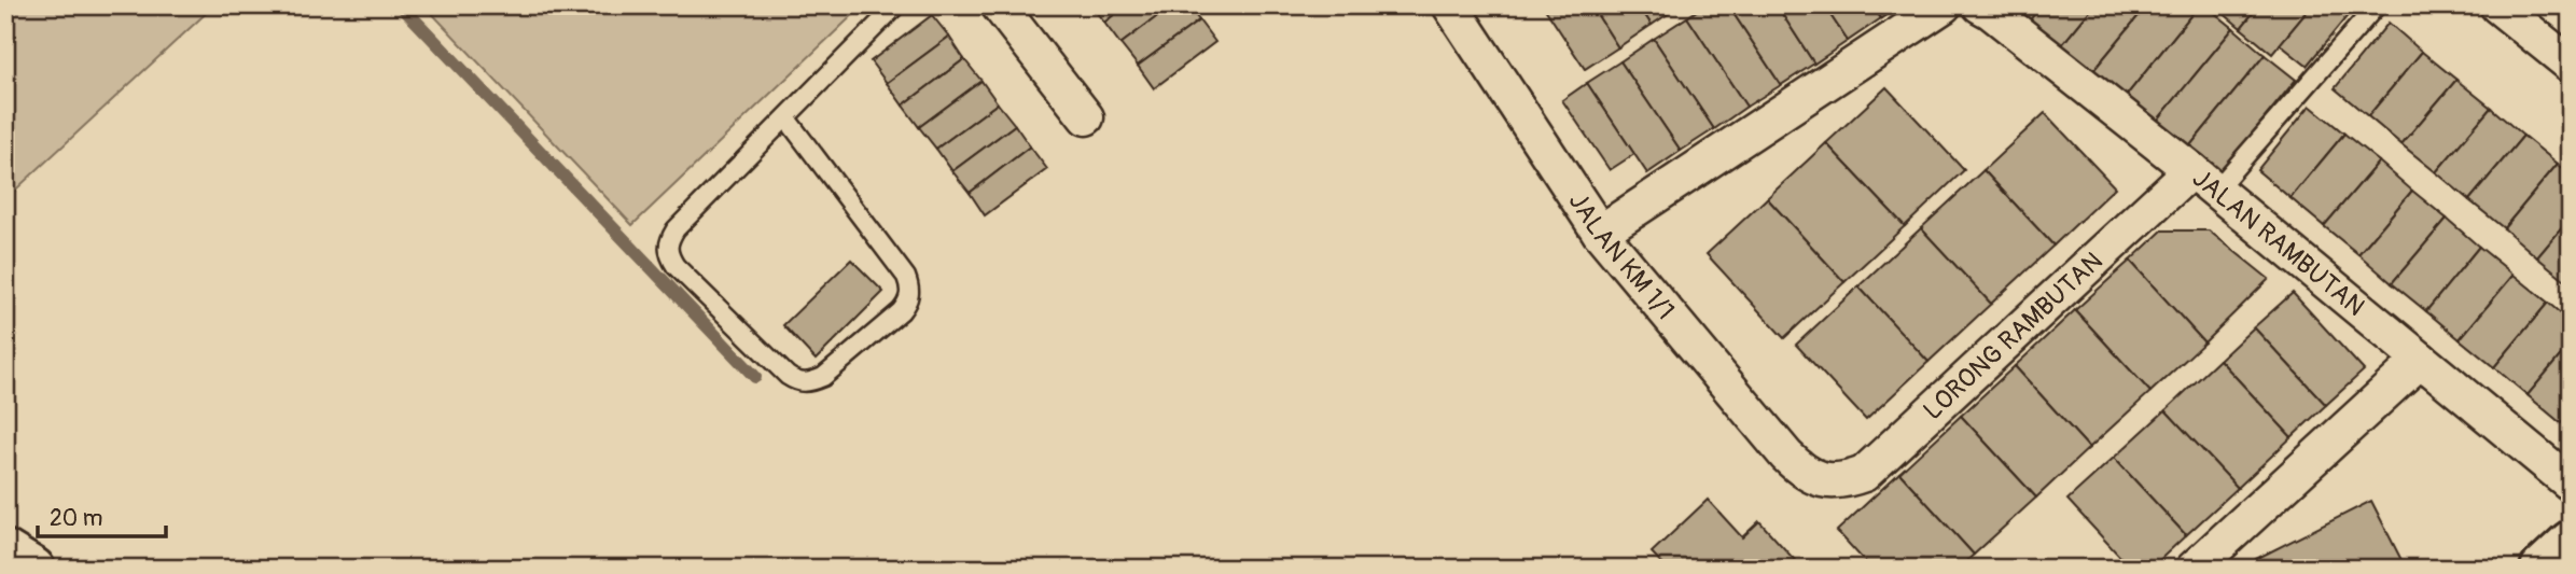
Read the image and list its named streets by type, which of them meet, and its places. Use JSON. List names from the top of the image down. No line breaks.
{"streets":{"street":["JALAN RAMBUTAN","JALAN KM 1/1","LORONG RAMBUTAN"]},"crossings":[["JALAN RAMBUTAN","LORONG RAMBUTAN"],["JALAN KM 1/1","LORONG RAMBUTAN"]],"scale_bar":"20 m"}
